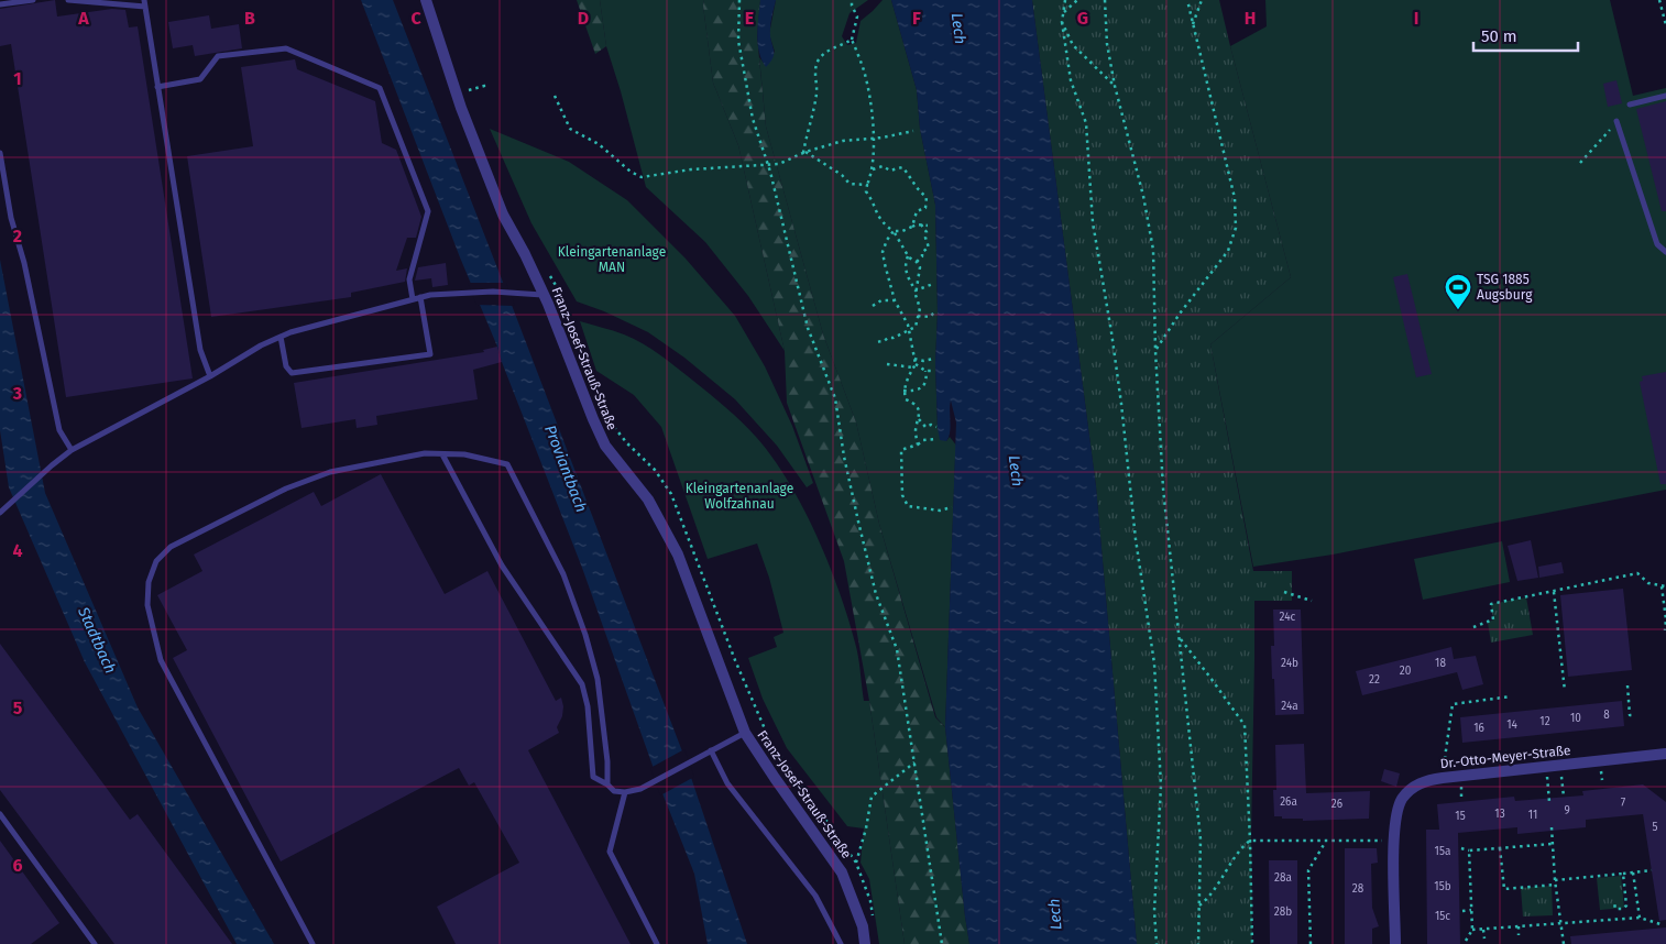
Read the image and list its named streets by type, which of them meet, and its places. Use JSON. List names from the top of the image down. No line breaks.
{"streets":{"street":["Franz-Josef-Strauß-Straße","Dr.-Otto-Meyer-Straße"]},"water":["Lech","Proviantbach","Stadtbach"],"parks":["Kleingartenanlage MAN","Kleingartenanlage Wolfzahnau"],"places":{"sports":["TSG 1885 Augsburg"]},"house_numbers":["24c","24b","18","20","22","24a","8","10","12","14","16","26a","7","26","9","13","11","15","5","15a","28a","15b","28","28b","15c"],"scale_bar":"50 m","grid":{"columns":["A","B","C","D","E","F","G","H","I"],"rows":["1","2","3","4","5","6"]}}
